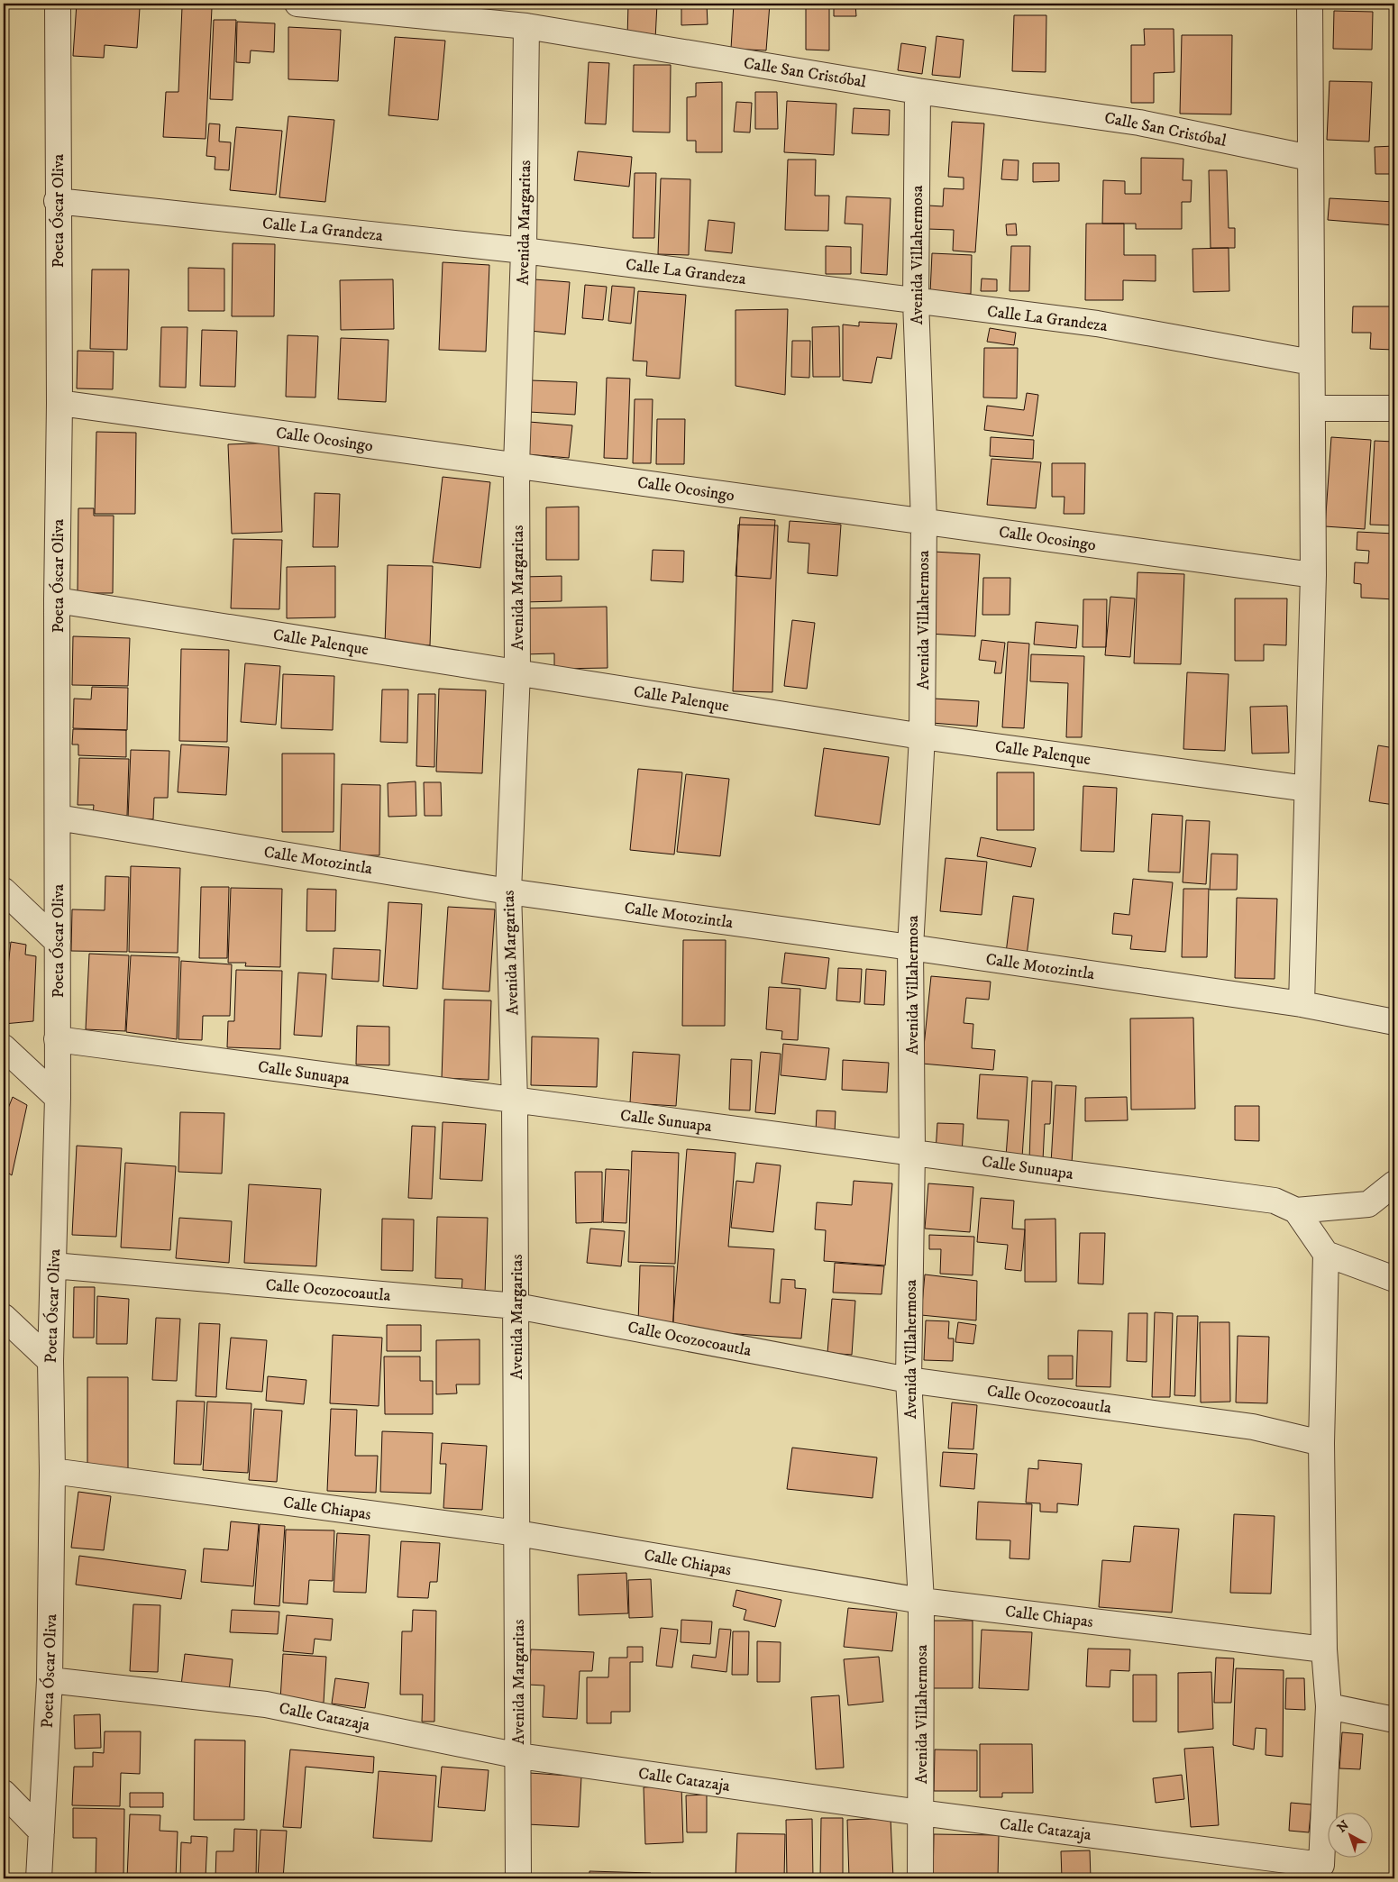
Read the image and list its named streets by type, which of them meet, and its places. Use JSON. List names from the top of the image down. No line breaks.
{"streets":{"street":["Calle San Cristóbal","Poeta Óscar Oliva","Avenida Margaritas","Calle La Grandeza","Avenida Villahermosa","Calle Ocosingo","Calle Palenque","Calle Motozintla","Calle Sunuapa","Calle Ocozocoautla","Calle Chiapas","Calle Catazaja"]},"crossings":[["Calle San Cristóbal","Avenida Margaritas"],["Calle San Cristóbal","Avenida Villahermosa"],["Poeta Óscar Oliva","Calle La Grandeza"],["Poeta Óscar Oliva","Calle Ocosingo"],["Poeta Óscar Oliva","Calle Palenque"],["Poeta Óscar Oliva","Calle Motozintla"],["Poeta Óscar Oliva","Calle Sunuapa"],["Poeta Óscar Oliva","Calle Ocozocoautla"],["Poeta Óscar Oliva","Calle Chiapas"],["Poeta Óscar Oliva","Calle Catazaja"],["Avenida Margaritas","Calle La Grandeza"],["Avenida Margaritas","Calle Ocosingo"],["Avenida Margaritas","Calle Palenque"],["Avenida Margaritas","Calle Motozintla"],["Avenida Margaritas","Calle Sunuapa"],["Avenida Margaritas","Calle Ocozocoautla"],["Avenida Margaritas","Calle Chiapas"],["Avenida Margaritas","Calle Catazaja"],["Calle La Grandeza","Avenida Villahermosa"],["Avenida Villahermosa","Calle Ocosingo"],["Avenida Villahermosa","Calle Palenque"],["Avenida Villahermosa","Calle Motozintla"],["Avenida Villahermosa","Calle Sunuapa"],["Avenida Villahermosa","Calle Ocozocoautla"],["Avenida Villahermosa","Calle Chiapas"],["Avenida Villahermosa","Calle Catazaja"]],"north":"top left"}
